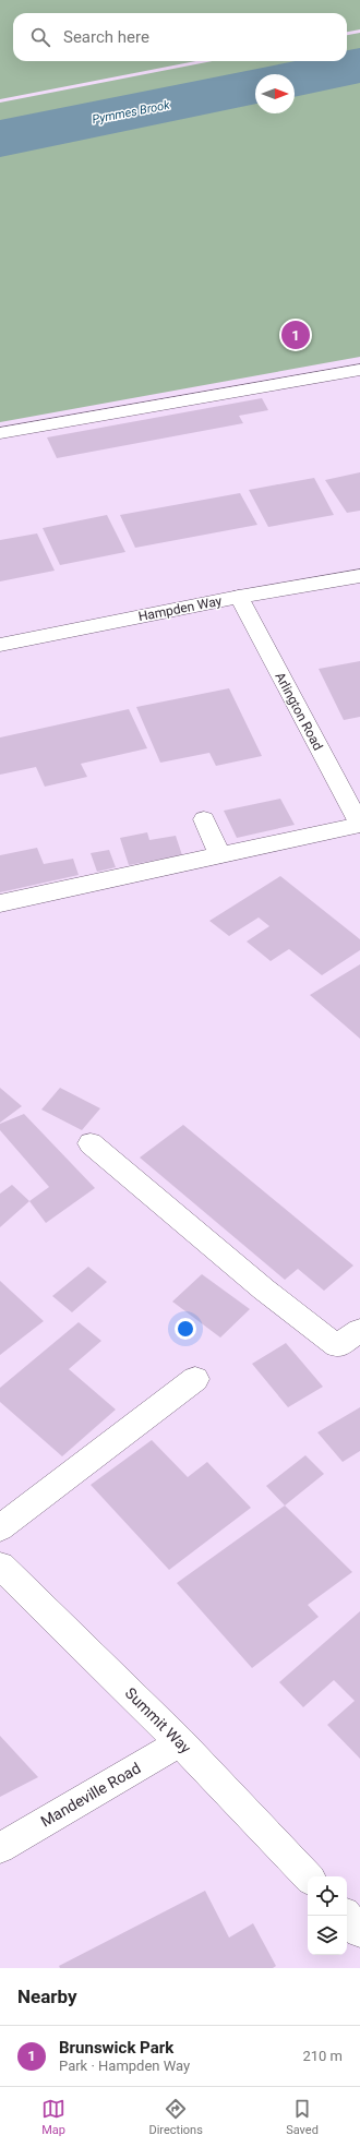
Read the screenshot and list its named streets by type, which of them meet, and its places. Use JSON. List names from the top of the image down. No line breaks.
{"streets":{"street":["Hampden Way","Arlington Road","Summit Way","Mandeville Road"]},"crossings":[["Hampden Way","Arlington Road"],["Summit Way","Mandeville Road"]],"water":["Pymmes Brook"],"north":"right","page":{"search":"Search here","pins":"1","heading":"Nearby","list":[{"mark":"1","name":"Brunswick Park","note":"Park · Hampden Way","value":"210 m"}],"nav":["Map","Directions","Saved"]}}
